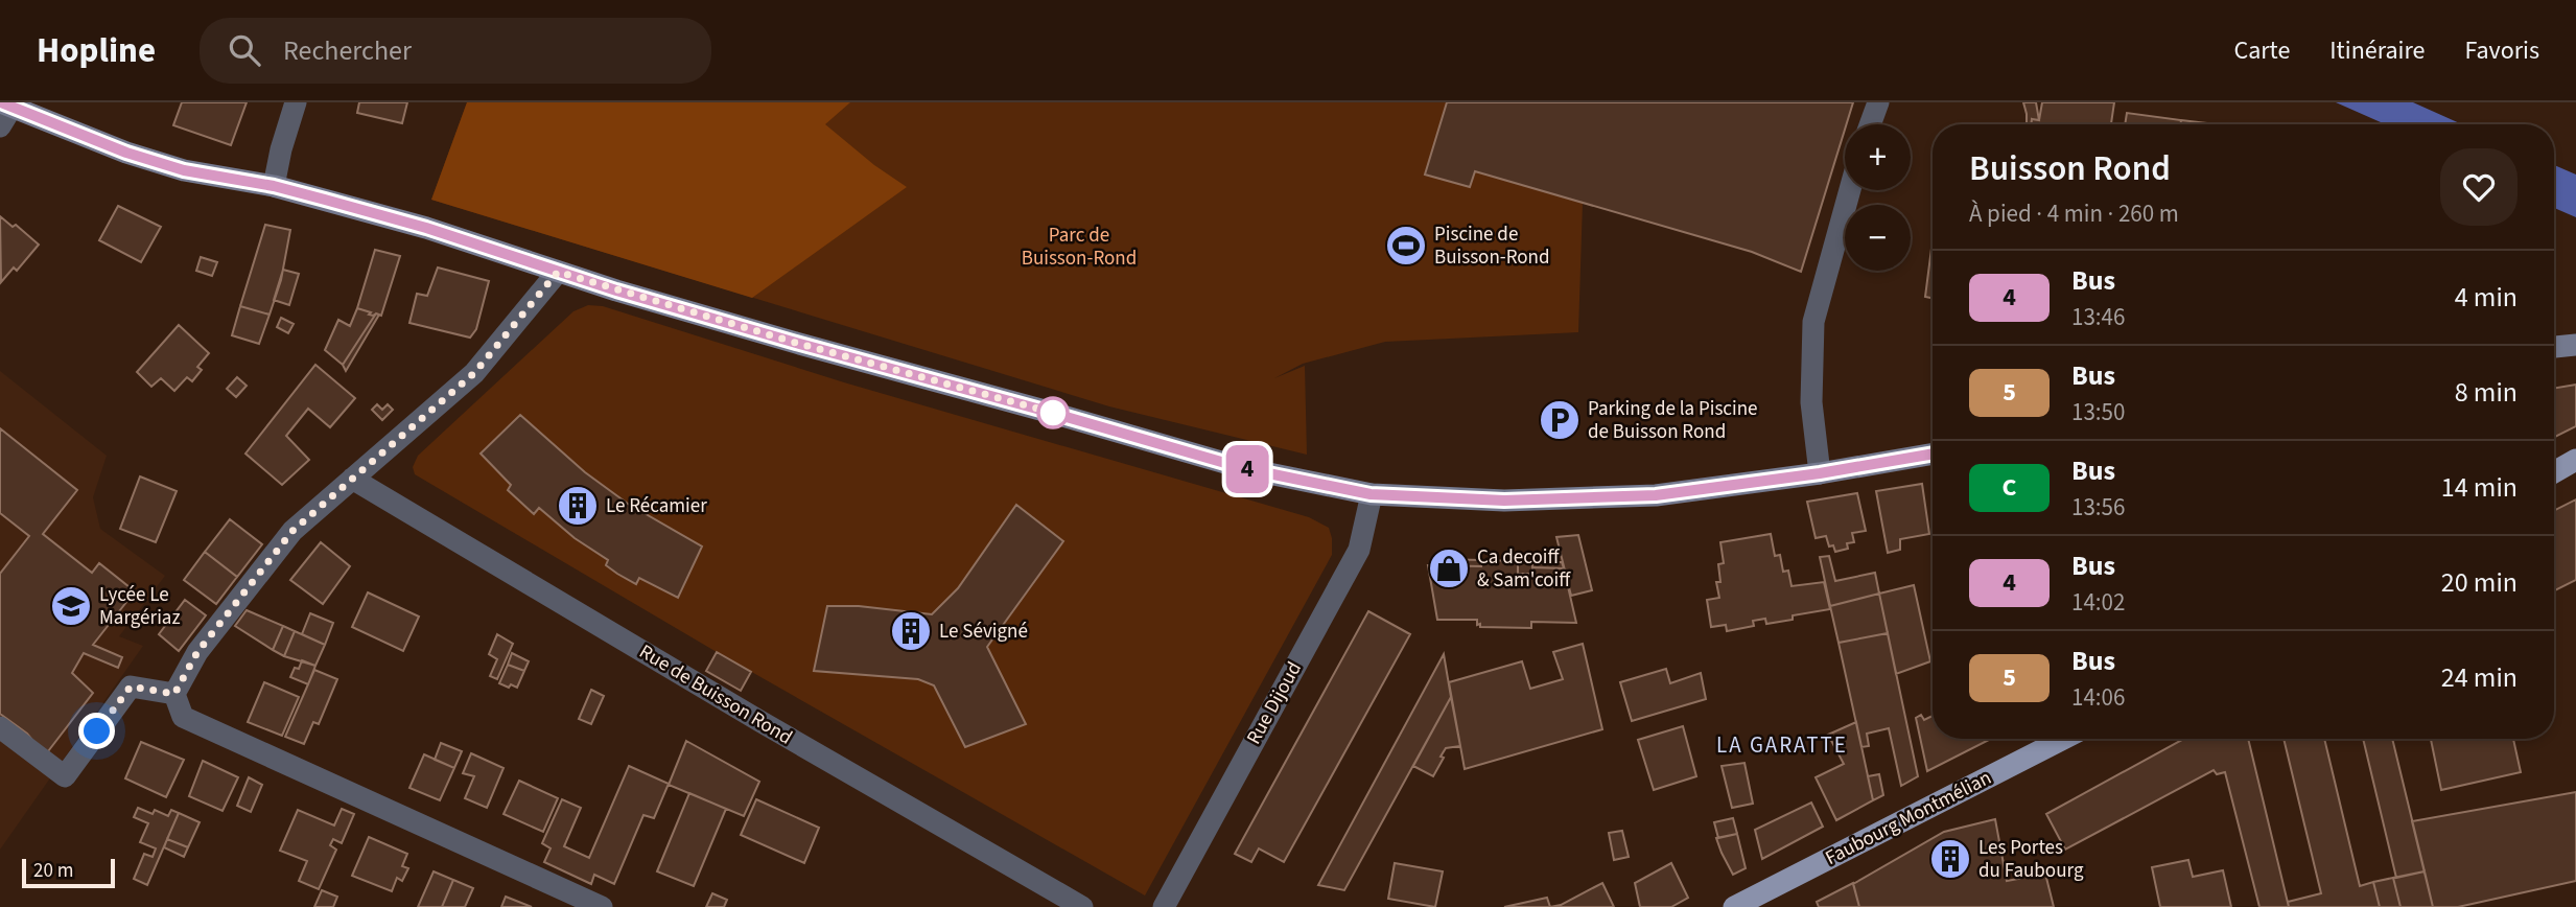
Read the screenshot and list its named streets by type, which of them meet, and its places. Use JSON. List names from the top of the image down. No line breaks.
{"streets":{"main road":["Faubourg Montmélian"],"street":["Rue de Buisson Rond","Rue Dijoud"]},"districts":["LA GARATTE"],"parks":["Parc de Buisson-Rond"],"places":{"sports":["Piscine de Buisson-Rond"],"parking":["Parking de la Piscine de Buisson Rond"],"building":["Le Récamier","Le Sévigné","Les Portes du Faubourg"],"shop":["Ca decoiff & Sam'coiff"],"school or university":["Lycée Le Margériaz"]},"lines":["bus line 4"],"scale_bar":"20 m","page":{"header":"Hopline","search":"Rechercher","nav":["Carte","Itinéraire","Favoris"],"on_map":"4","map_buttons":["+","−"],"heading":["Buisson Rond","À pied · 4 min · 260 m"],"list":[{"mark":"4","name":"Bus","note":"13:46","value":"4 min"},{"mark":"5","name":"Bus","note":"13:50","value":"8 min"},{"mark":"C","name":"Bus","note":"13:56","value":"14 min"},{"mark":"4","name":"Bus","note":"14:02","value":"20 min"},{"mark":"5","name":"Bus","note":"14:06","value":"24 min"}],"scale":"20 m"}}
